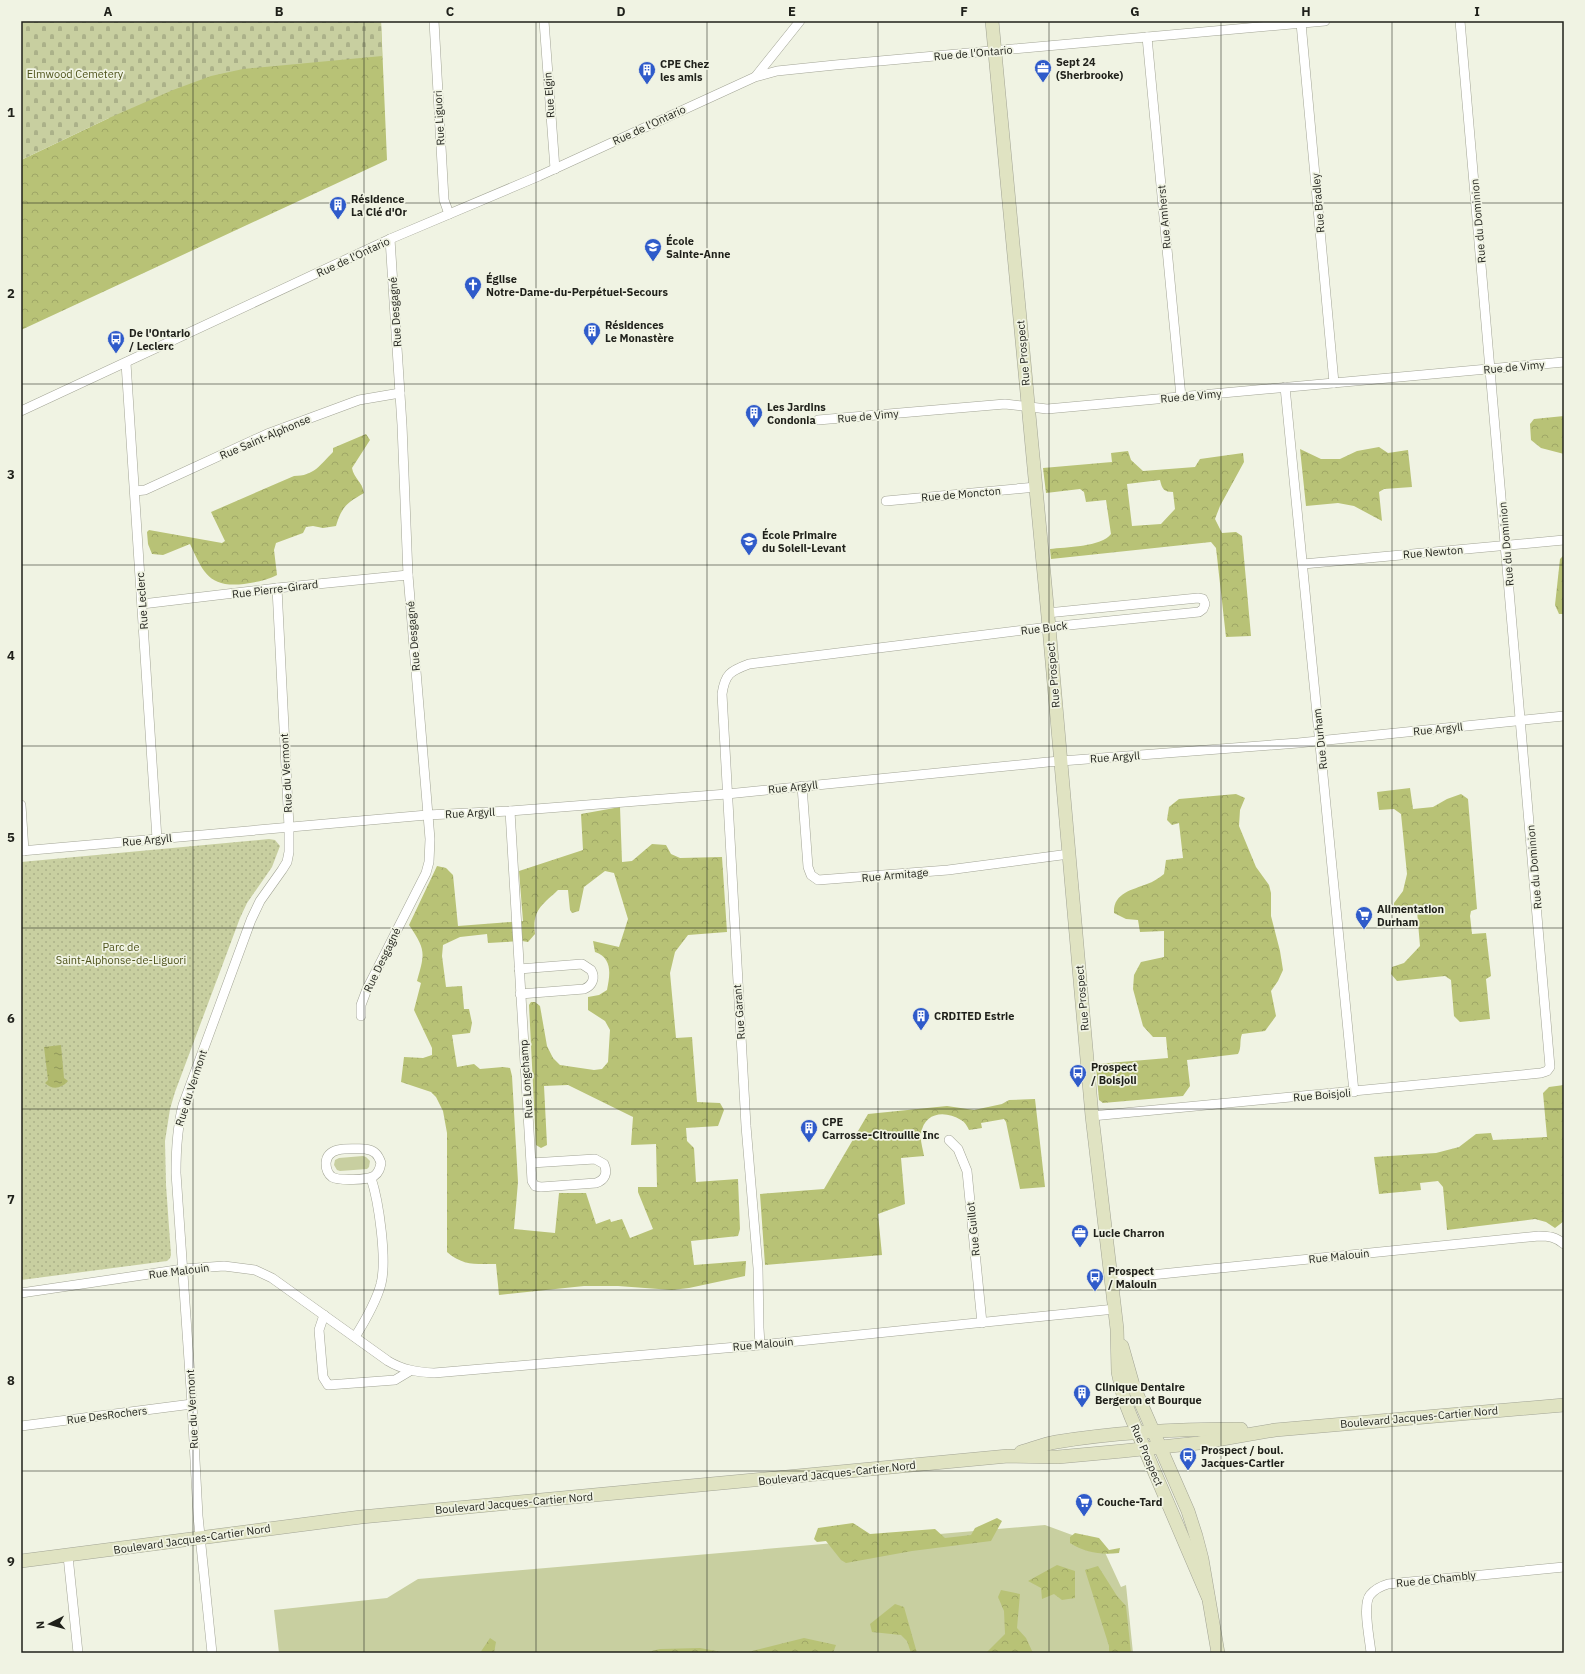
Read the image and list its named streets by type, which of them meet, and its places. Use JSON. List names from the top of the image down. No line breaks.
{"streets":{"street":["Rue de l'Ontario","Rue Elgin","Rue Liguori","Rue Bradley","Rue Amherst","Rue du Dominion","Rue Desgagné","Rue Prospect","Rue de Vimy","Rue Saint-Alphonse","Rue de Moncton","Rue Newton","Rue Pierre-Girard","Rue Leclerc","Rue Buck","Rue Argyll","Rue Durham","Rue du Vermont","Rue Armitage","Rue Garant","Rue Longchamp","Rue Boisjoli","Rue Guillot","Rue Malouin","Rue DesRochers","Boulevard Jacques-Cartier Nord","Rue de Chambly"]},"crossings":[["Rue de l'Ontario","Rue Elgin"],["Rue de l'Ontario","Rue Liguori"],["Rue de l'Ontario","Rue Bradley"],["Rue de l'Ontario","Rue Amherst"],["Rue de l'Ontario","Rue Desgagné"],["Rue de l'Ontario","Rue Prospect"],["Rue de l'Ontario","Rue Leclerc"],["Rue Bradley","Rue de Vimy"],["Rue Amherst","Rue de Vimy"],["Rue du Dominion","Rue de Vimy"],["Rue du Dominion","Rue Newton"],["Rue du Dominion","Rue Argyll"],["Rue du Dominion","Rue Boisjoli"],["Rue Desgagné","Rue Saint-Alphonse"],["Rue Desgagné","Rue Pierre-Girard"],["Rue Desgagné","Rue Argyll"],["Rue Prospect","Rue de Vimy"],["Rue Prospect","Rue de Moncton"],["Rue Prospect","Rue Buck"],["Rue Prospect","Rue Argyll"],["Rue Prospect","Rue Armitage"],["Rue Prospect","Rue Boisjoli"],["Rue Prospect","Rue Malouin"],["Rue Prospect","Boulevard Jacques-Cartier Nord"],["Rue de Vimy","Rue Durham"],["Rue Saint-Alphonse","Rue Leclerc"],["Rue Newton","Rue Durham"],["Rue Pierre-Girard","Rue Leclerc"],["Rue Pierre-Girard","Rue du Vermont"],["Rue Leclerc","Rue Argyll"],["Rue Buck","Rue Garant"],["Rue Argyll","Rue Durham"],["Rue Argyll","Rue du Vermont"],["Rue Argyll","Rue Armitage"],["Rue Argyll","Rue Garant"],["Rue Argyll","Rue Longchamp"],["Rue Durham","Rue Boisjoli"],["Rue du Vermont","Rue Malouin"],["Rue du Vermont","Rue DesRochers"],["Rue du Vermont","Boulevard Jacques-Cartier Nord"],["Rue Garant","Rue Malouin"],["Rue Guillot","Rue Malouin"]],"parks":["Elmwood Cemetery","Parc de Saint-Alphonse-de-Liguori"],"places":{"office":["Sept 24 (Sherbrooke)","Lucie Charron"],"building":["CPE Chez les amis","Résidence La Clé d'Or","Résidences Le Monastère","Les Jardins Condonia","CRDITED Estrie","CPE Carrosse-Citrouille Inc","Clinique Dentaire Bergeron et Bourque"],"school or university":["École Sainte-Anne","École Primaire du Soleil-Levant"],"church":["Église Notre-Dame-du-Perpétuel-Secours"],"bus stop":["De l'Ontario / Leclerc","Prospect / Boisjoli","Prospect / Malouin","Prospect / boul. Jacques-Cartier"],"supermarket":["Alimentation Durham","Couche-Tard"]},"north":"left","grid":{"columns":["A","B","C","D","E","F","G","H","I"],"rows":["1","2","3","4","5","6","7","8","9"]}}
